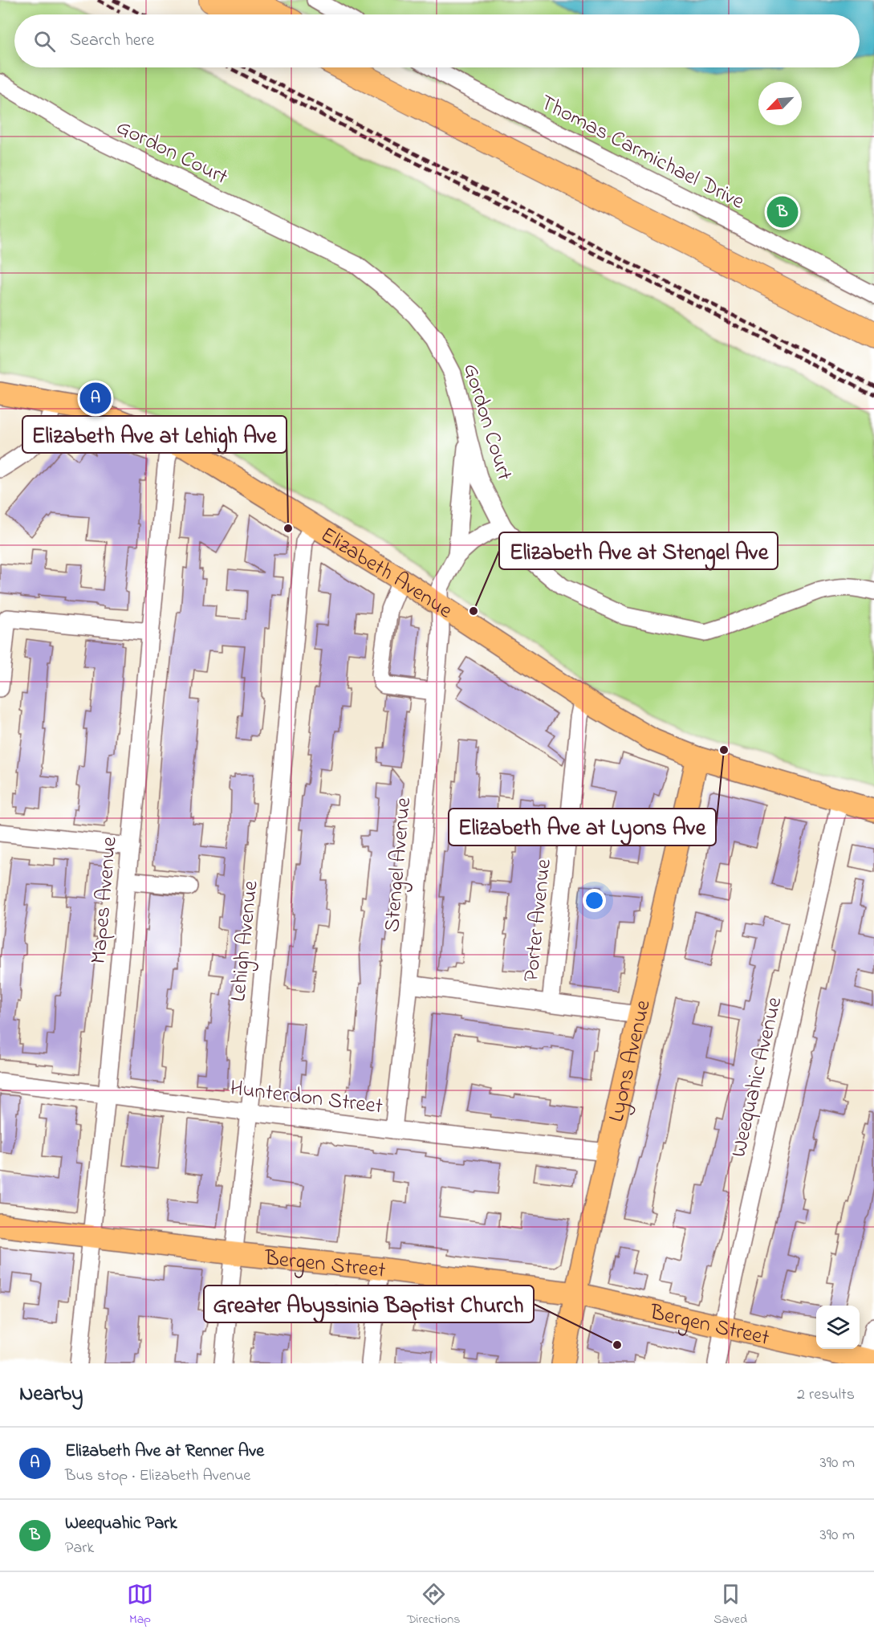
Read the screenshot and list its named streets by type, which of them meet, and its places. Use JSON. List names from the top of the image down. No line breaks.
{"streets":{"main road":["Elizabeth Avenue","Lyons Avenue","Bergen Street"],"street":["Gordon Court","Thomas Carmichael Drive","Stengel Avenue","Mapes Avenue","Porter Avenue","Lehigh Avenue","Weequahic Avenue","Hunterdon Street"]},"crossings":[["Elizabeth Avenue","Stengel Avenue"],["Elizabeth Avenue","Mapes Avenue"],["Elizabeth Avenue","Porter Avenue"],["Elizabeth Avenue","Lehigh Avenue"],["Elizabeth Avenue","Lyons Avenue"],["Elizabeth Avenue","Weequahic Avenue"],["Stengel Avenue","Hunterdon Street"],["Mapes Avenue","Hunterdon Street"],["Mapes Avenue","Bergen Street"],["Lehigh Avenue","Hunterdon Street"],["Lehigh Avenue","Bergen Street"],["Lyons Avenue","Hunterdon Street"],["Lyons Avenue","Bergen Street"],["Weequahic Avenue","Bergen Street"]],"places":["Elizabeth Ave at Lehigh Ave","Elizabeth Ave at Stengel Ave","Elizabeth Ave at Lyons Ave","Greater Abyssinia Baptist Church"],"north":"bottom left","page":{"search":"Search here","pins":["B","A"],"heading":["Nearby","2 results"],"list":[{"mark":"A","name":"Elizabeth Ave at Renner Ave","note":"Bus stop · Elizabeth Avenue","value":"390 m"},{"mark":"B","name":"Weequahic Park","note":"Park","value":"390 m"}],"nav":["Map","Directions","Saved"]}}
